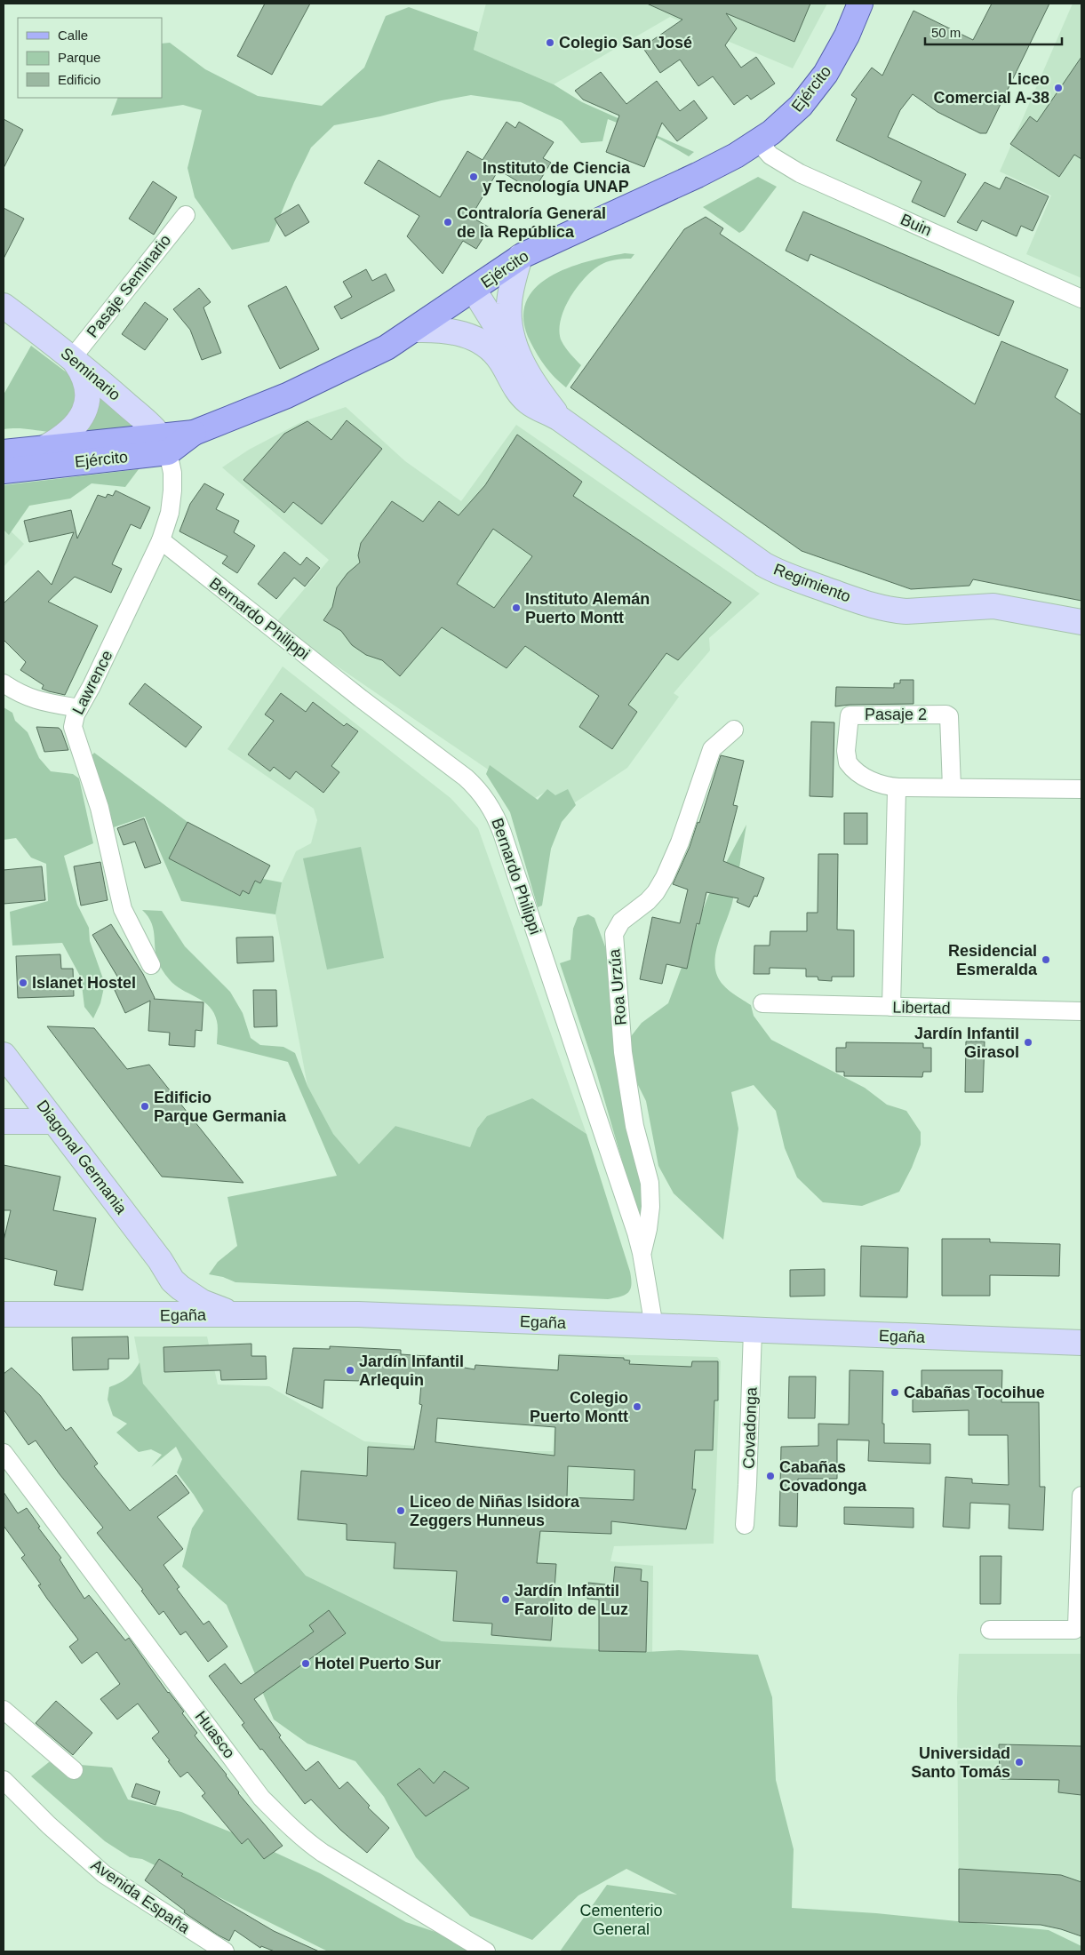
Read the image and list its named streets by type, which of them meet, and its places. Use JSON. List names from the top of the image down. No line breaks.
{"streets":{"main road":["Ejército","Seminario","Regimiento","Diagonal Germania","Egaña"],"street":["Buin","Pasaje Seminario","Bernardo Philippi","Lawrence","Pasaje 2","Roa Urzúa","Libertad","Covadonga","Huasco","Avenida España"]},"crossings":[["Ejército","Buin"],["Ejército","Seminario"],["Ejército","Regimiento"],["Ejército","Lawrence"],["Pasaje Seminario","Seminario"],["Seminario","Lawrence"],["Bernardo Philippi","Lawrence"],["Bernardo Philippi","Roa Urzúa"],["Bernardo Philippi","Egaña"],["Diagonal Germania","Egaña"],["Egaña","Covadonga"]],"parks":["Cementerio General"],"places":["Colegio San José","Liceo Comercial A-38","Instituto de Ciencia y Tecnología UNAP","Contraloría General de la República","Instituto Alemán Puerto Montt","Residencial Esmeralda","Islanet Hostel","Jardín Infantil Girasol","Edificio Parque Germania","Jardín Infantil Arlequin","Cabañas Tocoihue","Colegio Puerto Montt","Cabañas Covadonga","Liceo de Niñas Isidora Zeggers Hunneus","Jardín Infantil Farolito de Luz","Hotel Puerto Sur","Universidad Santo Tomás"],"legend":["Calle","Parque","Edificio"],"scale_bar":"50 m"}
